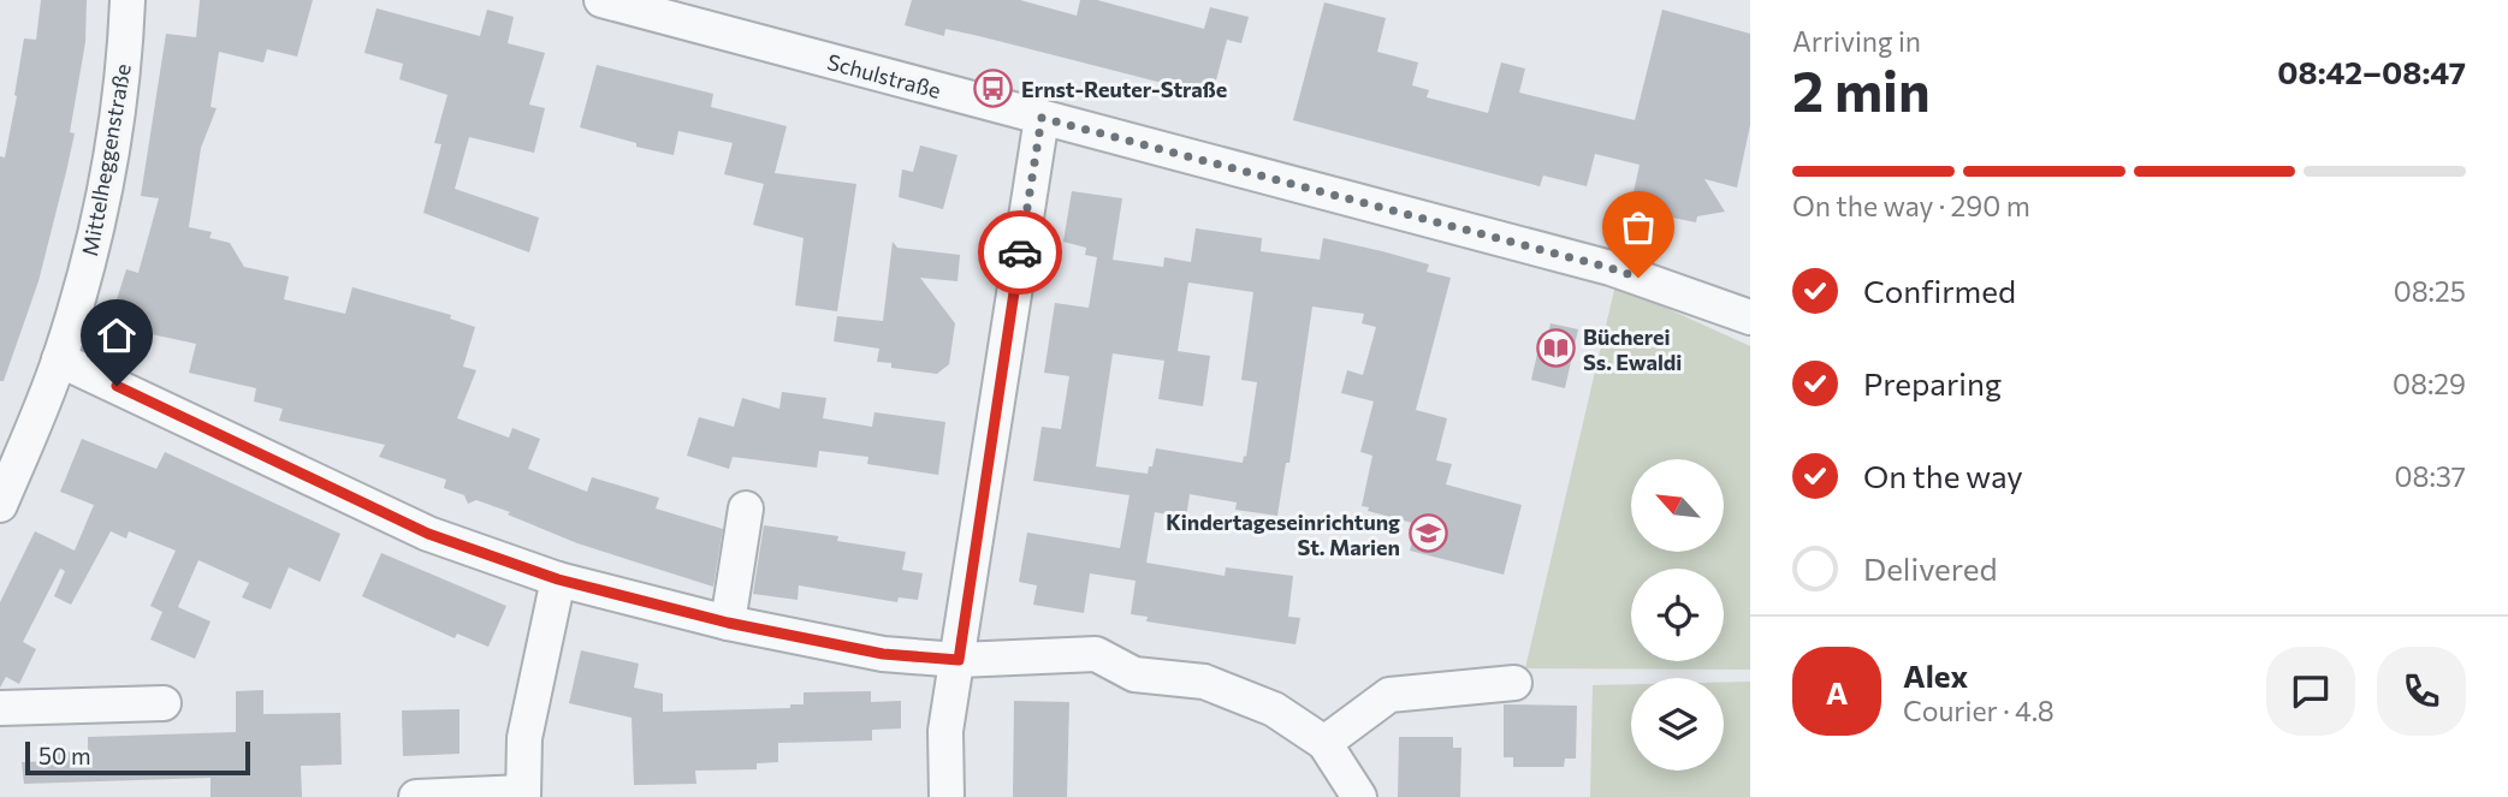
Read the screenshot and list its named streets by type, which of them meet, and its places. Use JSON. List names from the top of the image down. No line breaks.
{"streets":{"street":["Schulstraße","Mittelheggenstraße"]},"places":{"bus stop":["Ernst-Reuter-Straße"],"library":["Bücherei Ss. Ewaldi"],"school or university":["Kindertageseinrichtung St. Marien"]},"scale_bar":"50 m","north":"top left","page":{"heading":["2 min","Arriving in","08:42–08:47"],"panel":["Alex","Courier · 4.8"],"bar":"On the way · 290 m","list":[["Confirmed","08:25"],["Preparing","08:29"],["On the way","08:37"],"Delivered"],"round":"A","scale":"50 m"}}
